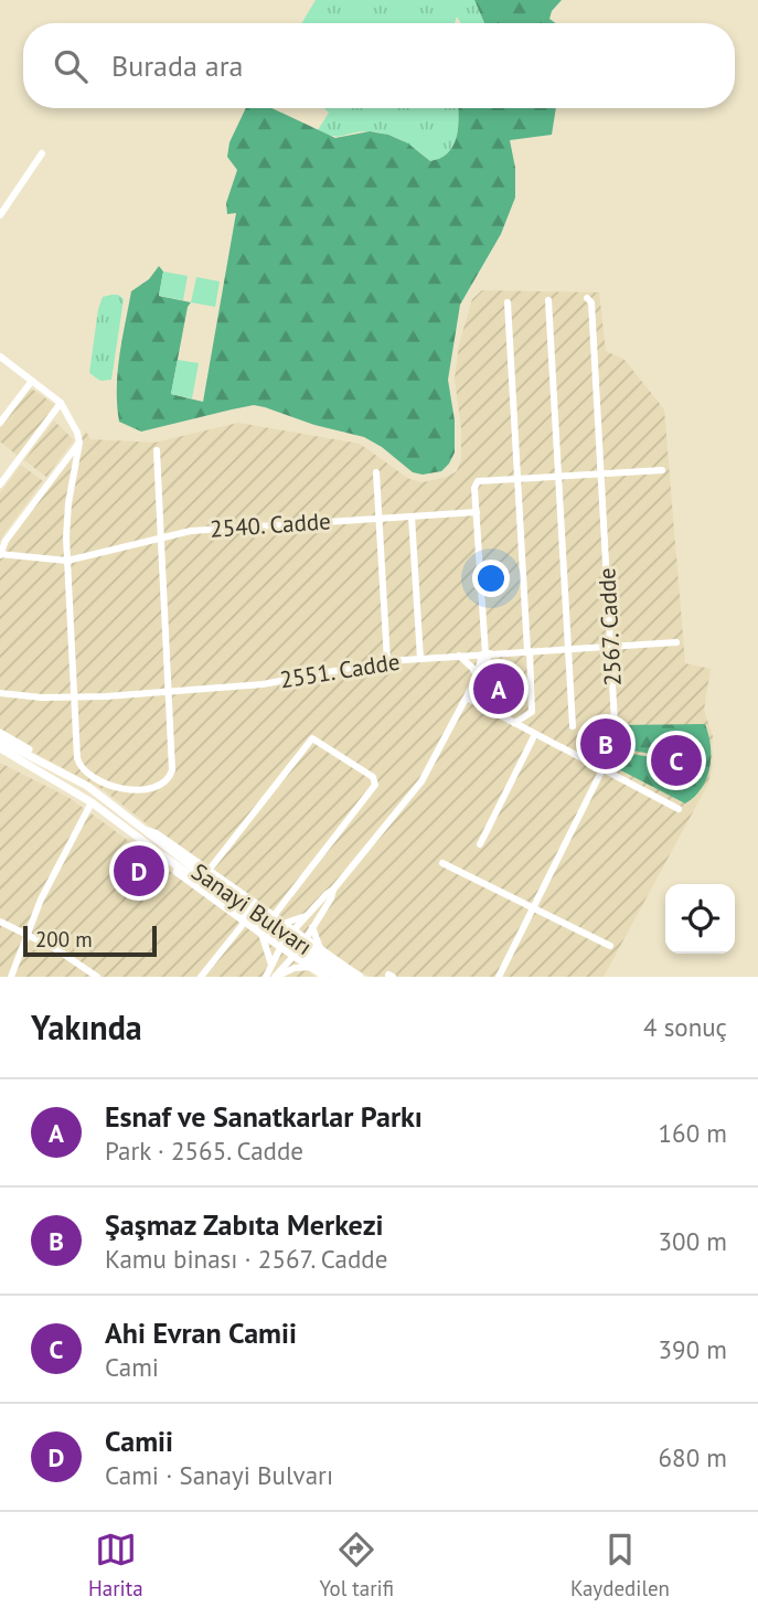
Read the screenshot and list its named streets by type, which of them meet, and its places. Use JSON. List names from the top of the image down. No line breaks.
{"streets":{"main road":["Sanayi Bulvarı"],"street":["2540. Cadde","2567. Cadde","2551. Cadde"]},"crossings":[["2567. Cadde","2551. Cadde"]],"scale_bar":"200 m","page":{"search":"Burada ara","pins":["A","B","C","D"],"scale":"200 m","heading":["Yakında","4 sonuç"],"list":[{"mark":"A","name":"Esnaf ve Sanatkarlar Parkı","note":"Park · 2565. Cadde","value":"160 m"},{"mark":"B","name":"Şaşmaz Zabıta Merkezi","note":"Kamu binası · 2567. Cadde","value":"300 m"},{"mark":"C","name":"Ahi Evran Camii","note":"Cami","value":"390 m"},{"mark":"D","name":"Camii","note":"Cami · Sanayi Bulvarı","value":"680 m"}],"nav":["Harita","Yol tarifi","Kaydedilen"]}}
